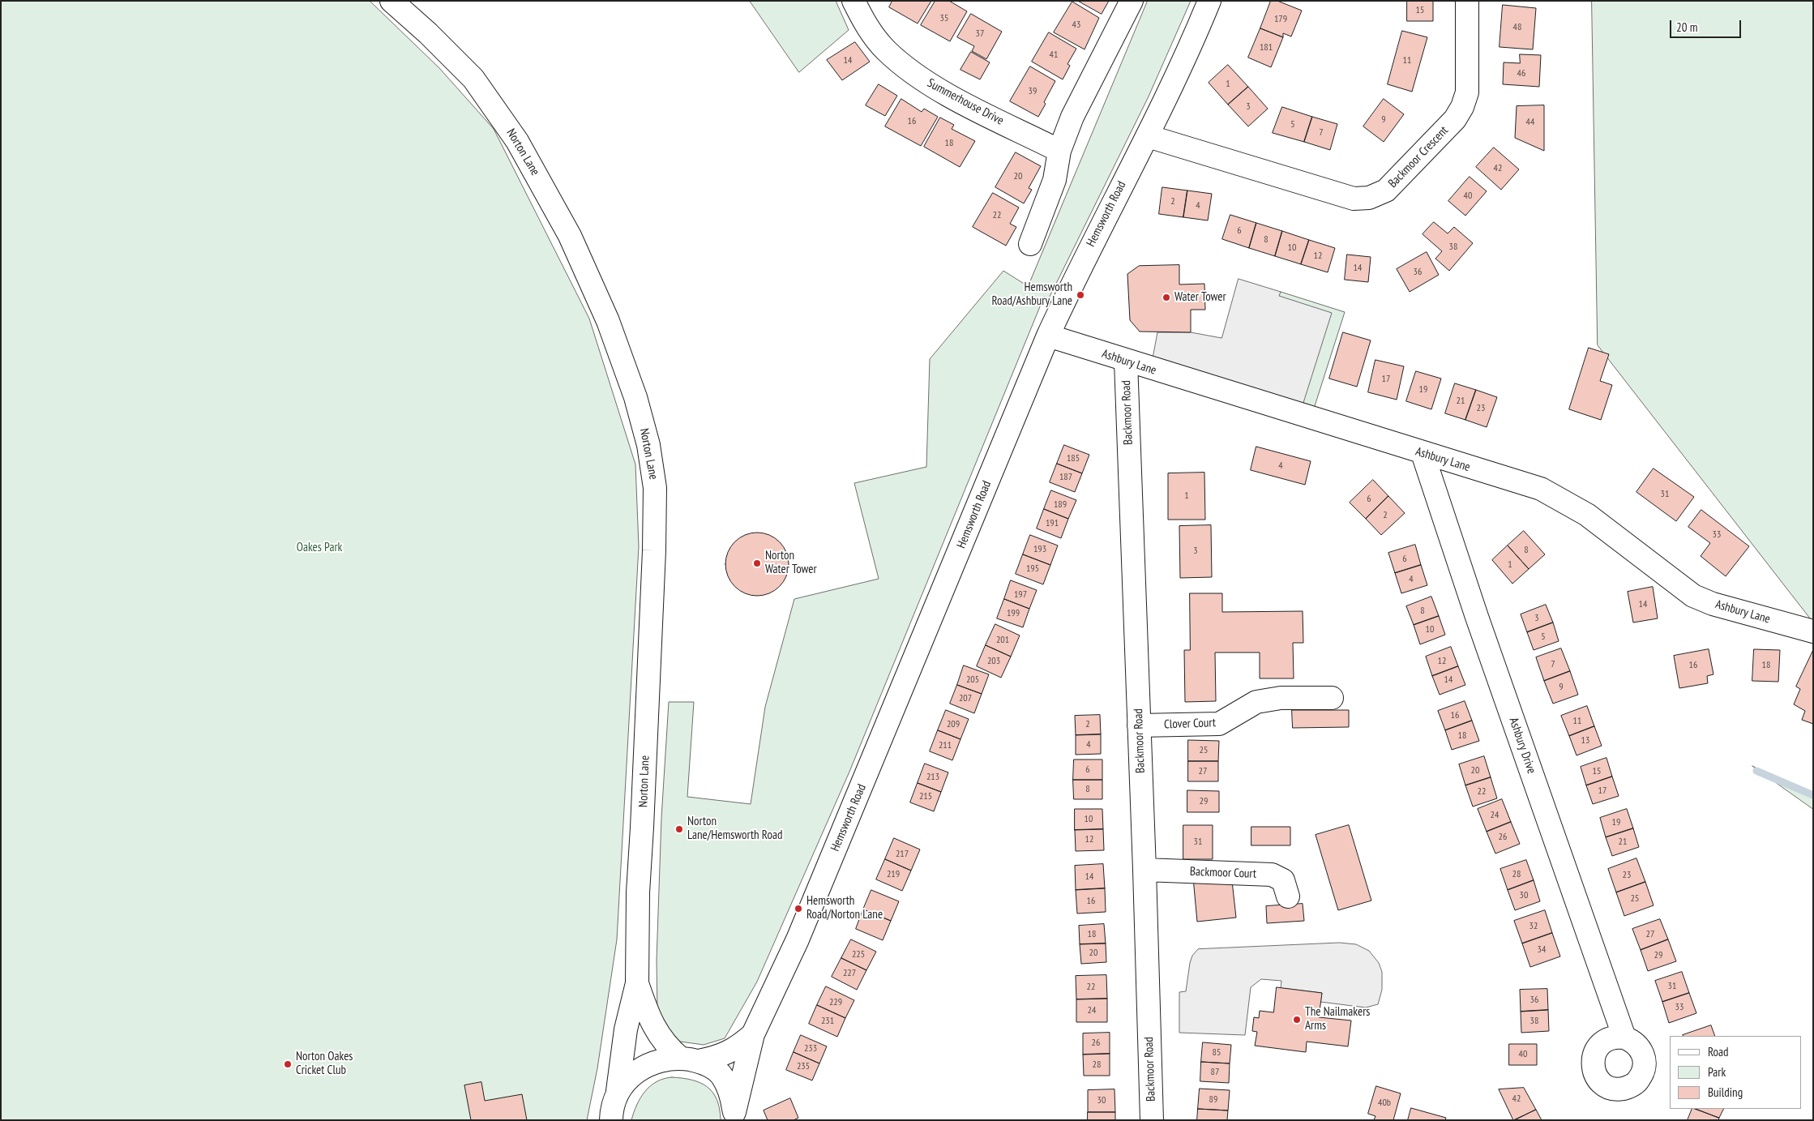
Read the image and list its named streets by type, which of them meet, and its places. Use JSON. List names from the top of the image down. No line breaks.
{"streets":{"street":["Summerhouse Drive","Norton Lane","Backmoor Crescent","Hemsworth Road","Ashbury Lane","Backmoor Road","Clover Court","Ashbury Drive","Backmoor Court"]},"crossings":[["Norton Lane","Hemsworth Road"],["Backmoor Crescent","Hemsworth Road"],["Hemsworth Road","Ashbury Lane"],["Ashbury Lane","Backmoor Road"],["Ashbury Lane","Ashbury Drive"],["Backmoor Road","Clover Court"],["Backmoor Road","Backmoor Court"]],"parks":["Oakes Park"],"places":["Hemsworth Road/Ashbury Lane","Water Tower","Norton Water Tower","Norton Lane/Hemsworth Road","Hemsworth Road/Norton Lane","The Nailmakers Arms","Norton Oakes Cricket Club"],"house_numbers":["15","35","179","43","48","37","181","41","14","11","46","1","39","3","9","16","44","5","7","18","42","20","40","2","4","22","6","8","38","10","12","14","36","17","19","21","23","185","4","187","31","1","6","189","2","191","33","193","8","3","6","1","195","4","197","14","8","199","3","10","5","201","203","12","7","16","18","205","14","9","207","16","11","209","2","18","13","4","211","25","6","20","27","15","213","8","17","22","215","29","24","10","19","26","12","31","21","217","219","28","23","14","30","25","16","32","18","27","34","20","225","29","227","31","22","36","229","33","24","231","38","26","233","85","40","28","235","87","42","89","30","40b"],"legend":["Road","Park","Building"],"scale_bar":"20 m"}
